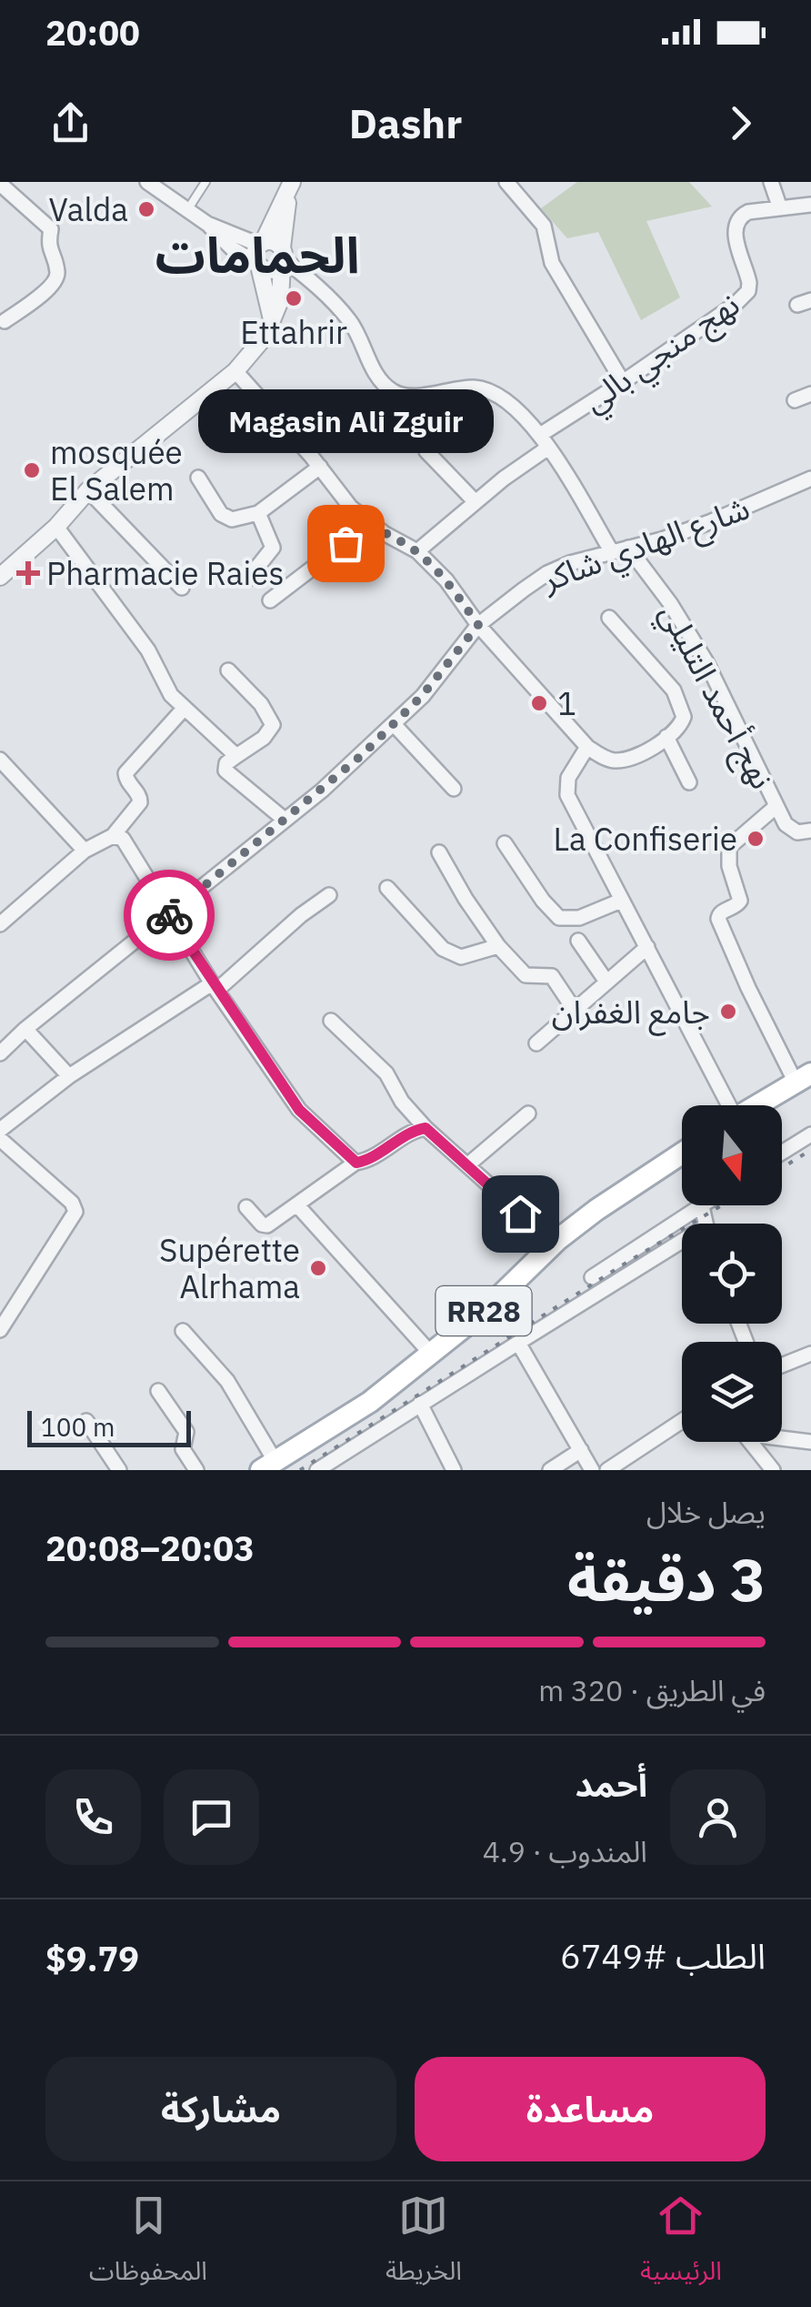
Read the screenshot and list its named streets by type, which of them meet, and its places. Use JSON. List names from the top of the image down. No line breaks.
{"streets":{"main road":["RR28"],"street":["نهج منجي بالي","شارع الهادي شاكر","نهج أحمد التليلي"]},"crossings":[["شارع الهادي شاكر","نهج أحمد التليلي"]],"districts":["الحمامات"],"places":{"other":["Valda","Ettahrir","mosquée El Salem","Magasin Ali Zguir","1","La Confiserie","جامع الغفران","Supérette Alrhama"],"health":["Pharmacie Raies"]},"scale_bar":"100 m","north":"bottom","page":{"status":"20:00","header":"Dashr","bubble":"Magasin Ali Zguir","scale":"100 m","heading":["3 دقيقة","يصل خلال","20:03–20:08"],"panel":["أحمد","المندوب · 4.9","الطلب #6749","$9.79"],"bar":"في الطريق · 320 m","buttons":["مساعدة","مشاركة"],"tabs":["الرئيسية","الخريطة","المحفوظات"]}}
